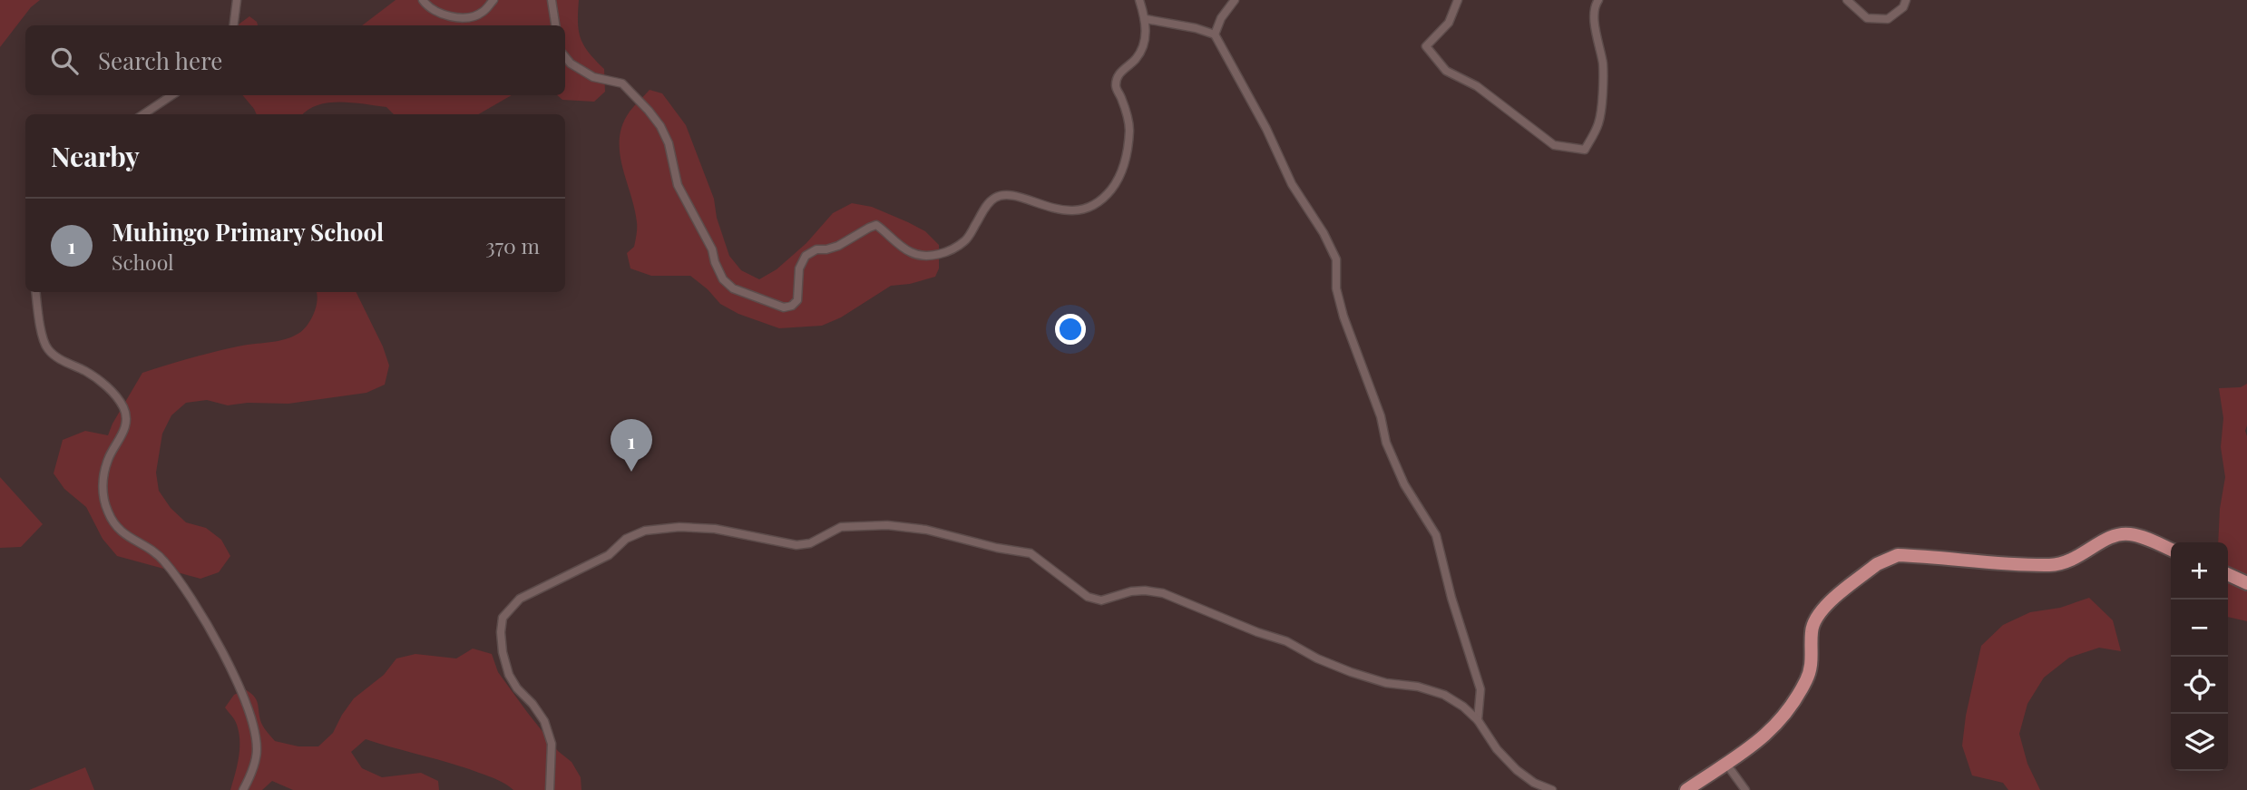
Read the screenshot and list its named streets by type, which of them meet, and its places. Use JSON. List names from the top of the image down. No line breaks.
{"page":{"search":"Search here","heading":"Nearby","list":[{"mark":"1","name":"Muhingo Primary School","note":"School","value":"370 m"}],"pins":"1","map_buttons":["+","−"]}}
